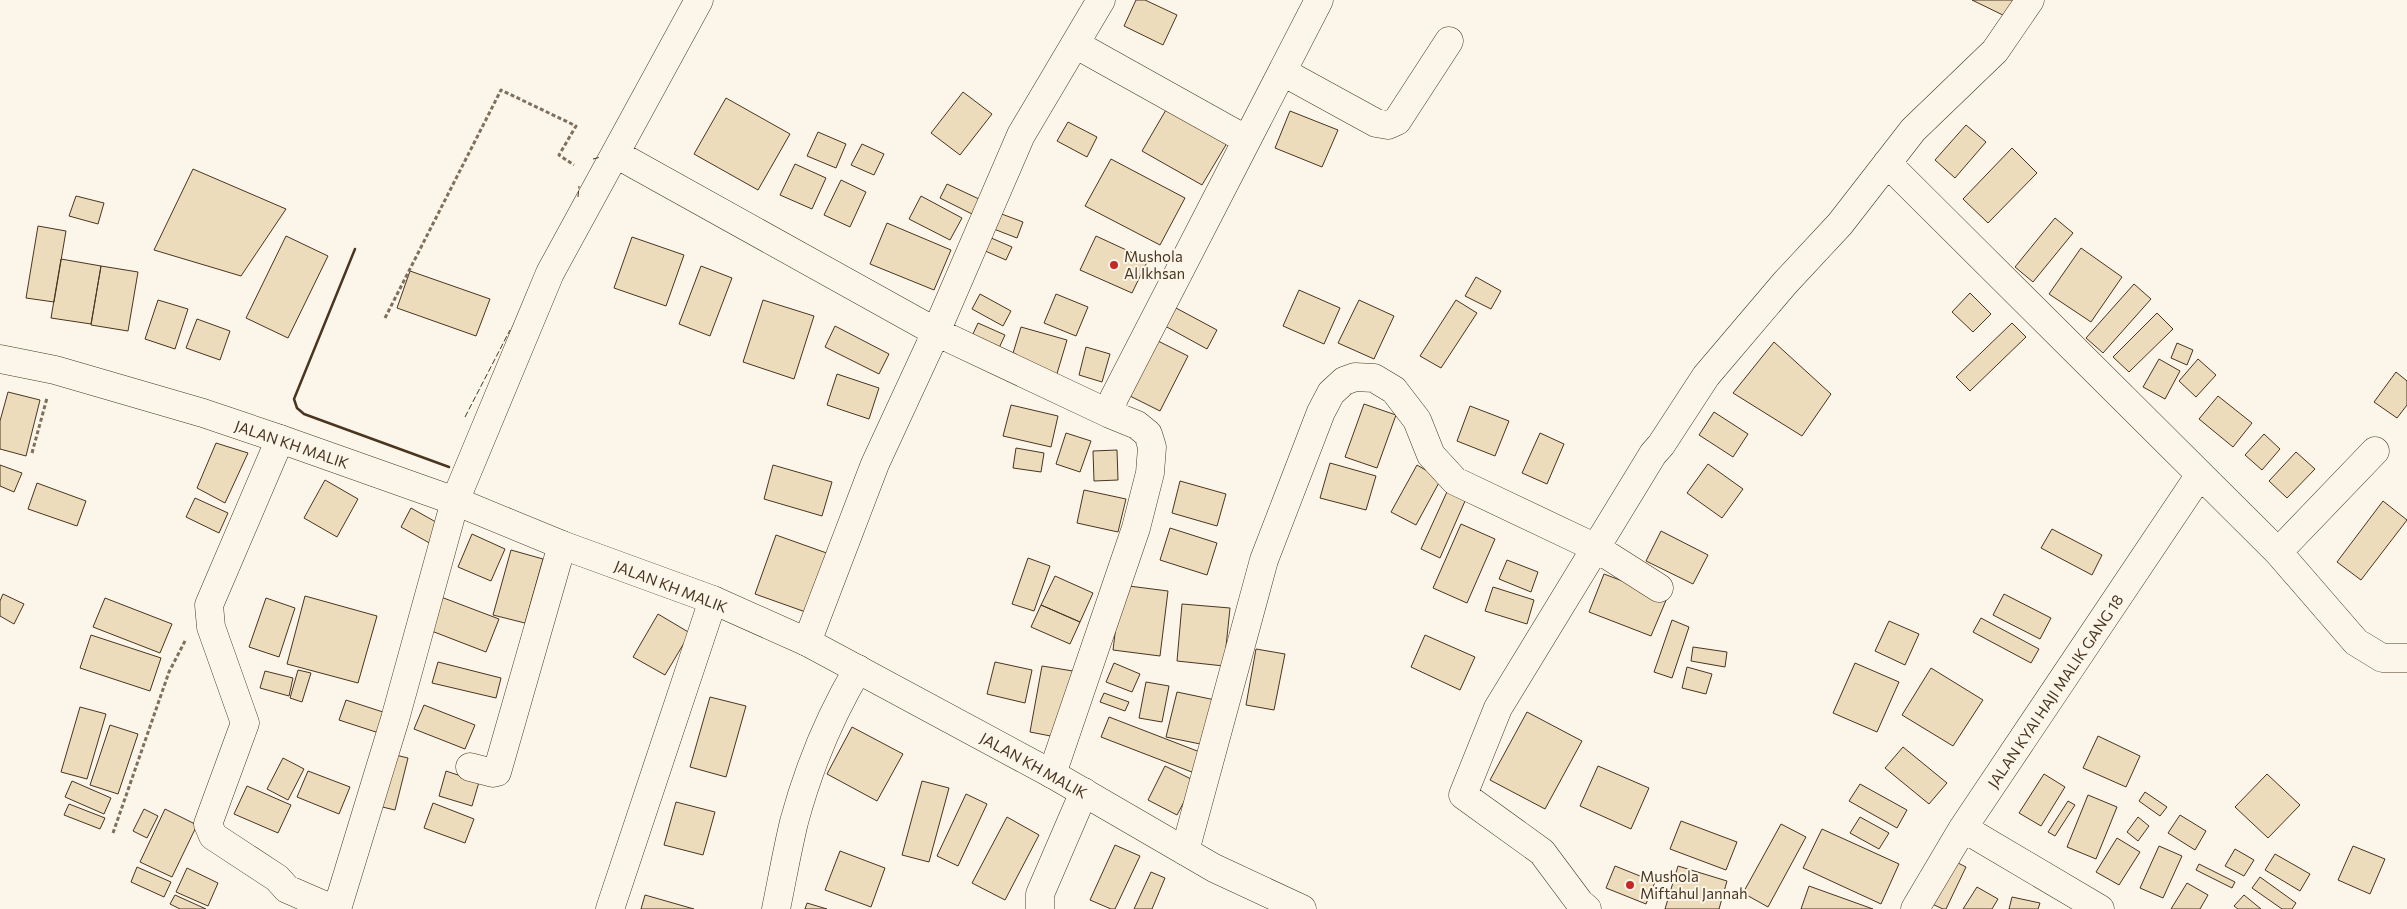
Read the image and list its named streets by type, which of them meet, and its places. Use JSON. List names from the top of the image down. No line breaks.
{"streets":{"street":["JALAN KH MALIK","JALAN KYAI HAJI MALIK GANG 18"]},"places":["Mushola Al Ikhsan","Mushola Miftahul Jannah"]}
